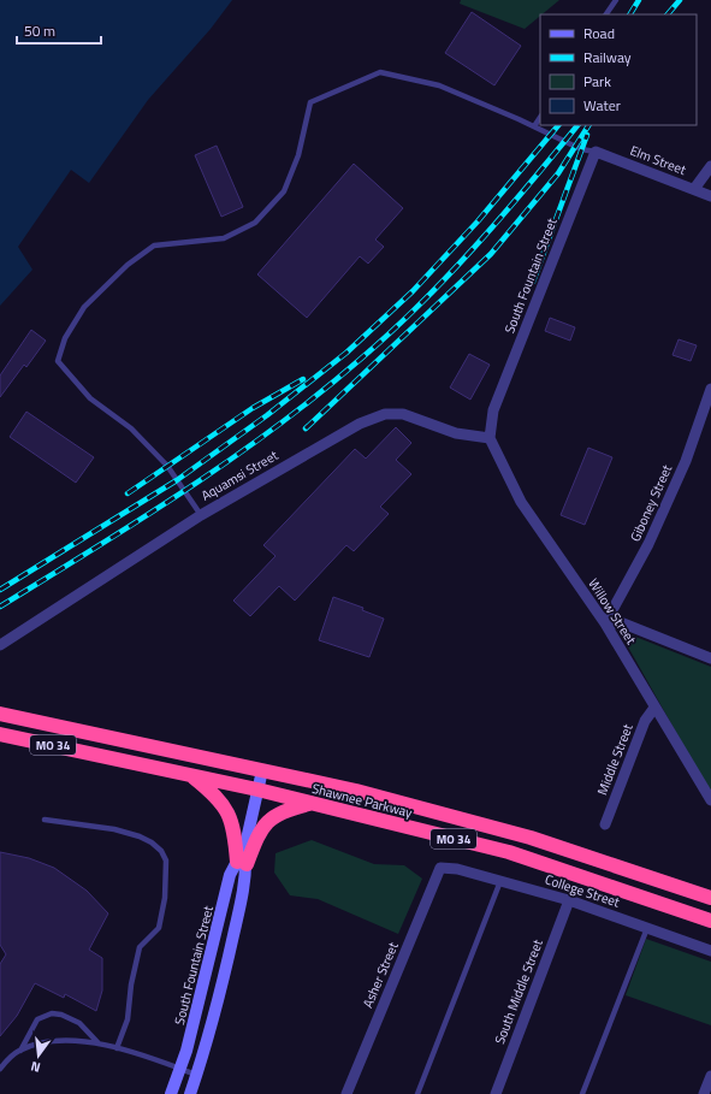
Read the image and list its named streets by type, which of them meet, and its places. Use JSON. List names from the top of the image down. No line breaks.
{"streets":{"highway":["MO 34","Shawnee Parkway"],"street":["Elm Street","South Fountain Street","Aquamsi Street","Giboney Street","Willow Street","Middle Street","College Street","Asher Street","South Middle Street"]},"crossings":[["Elm Street","South Fountain Street"],["South Fountain Street","Aquamsi Street"],["South Fountain Street","Willow Street"],["South Fountain Street","Shawnee Parkway"],["Aquamsi Street","Willow Street"],["Giboney Street","Willow Street"],["Willow Street","Middle Street"],["College Street","Asher Street"],["College Street","South Middle Street"]],"legend":["Road","Railway","Park","Water"],"scale_bar":"50 m","north":"bottom"}
